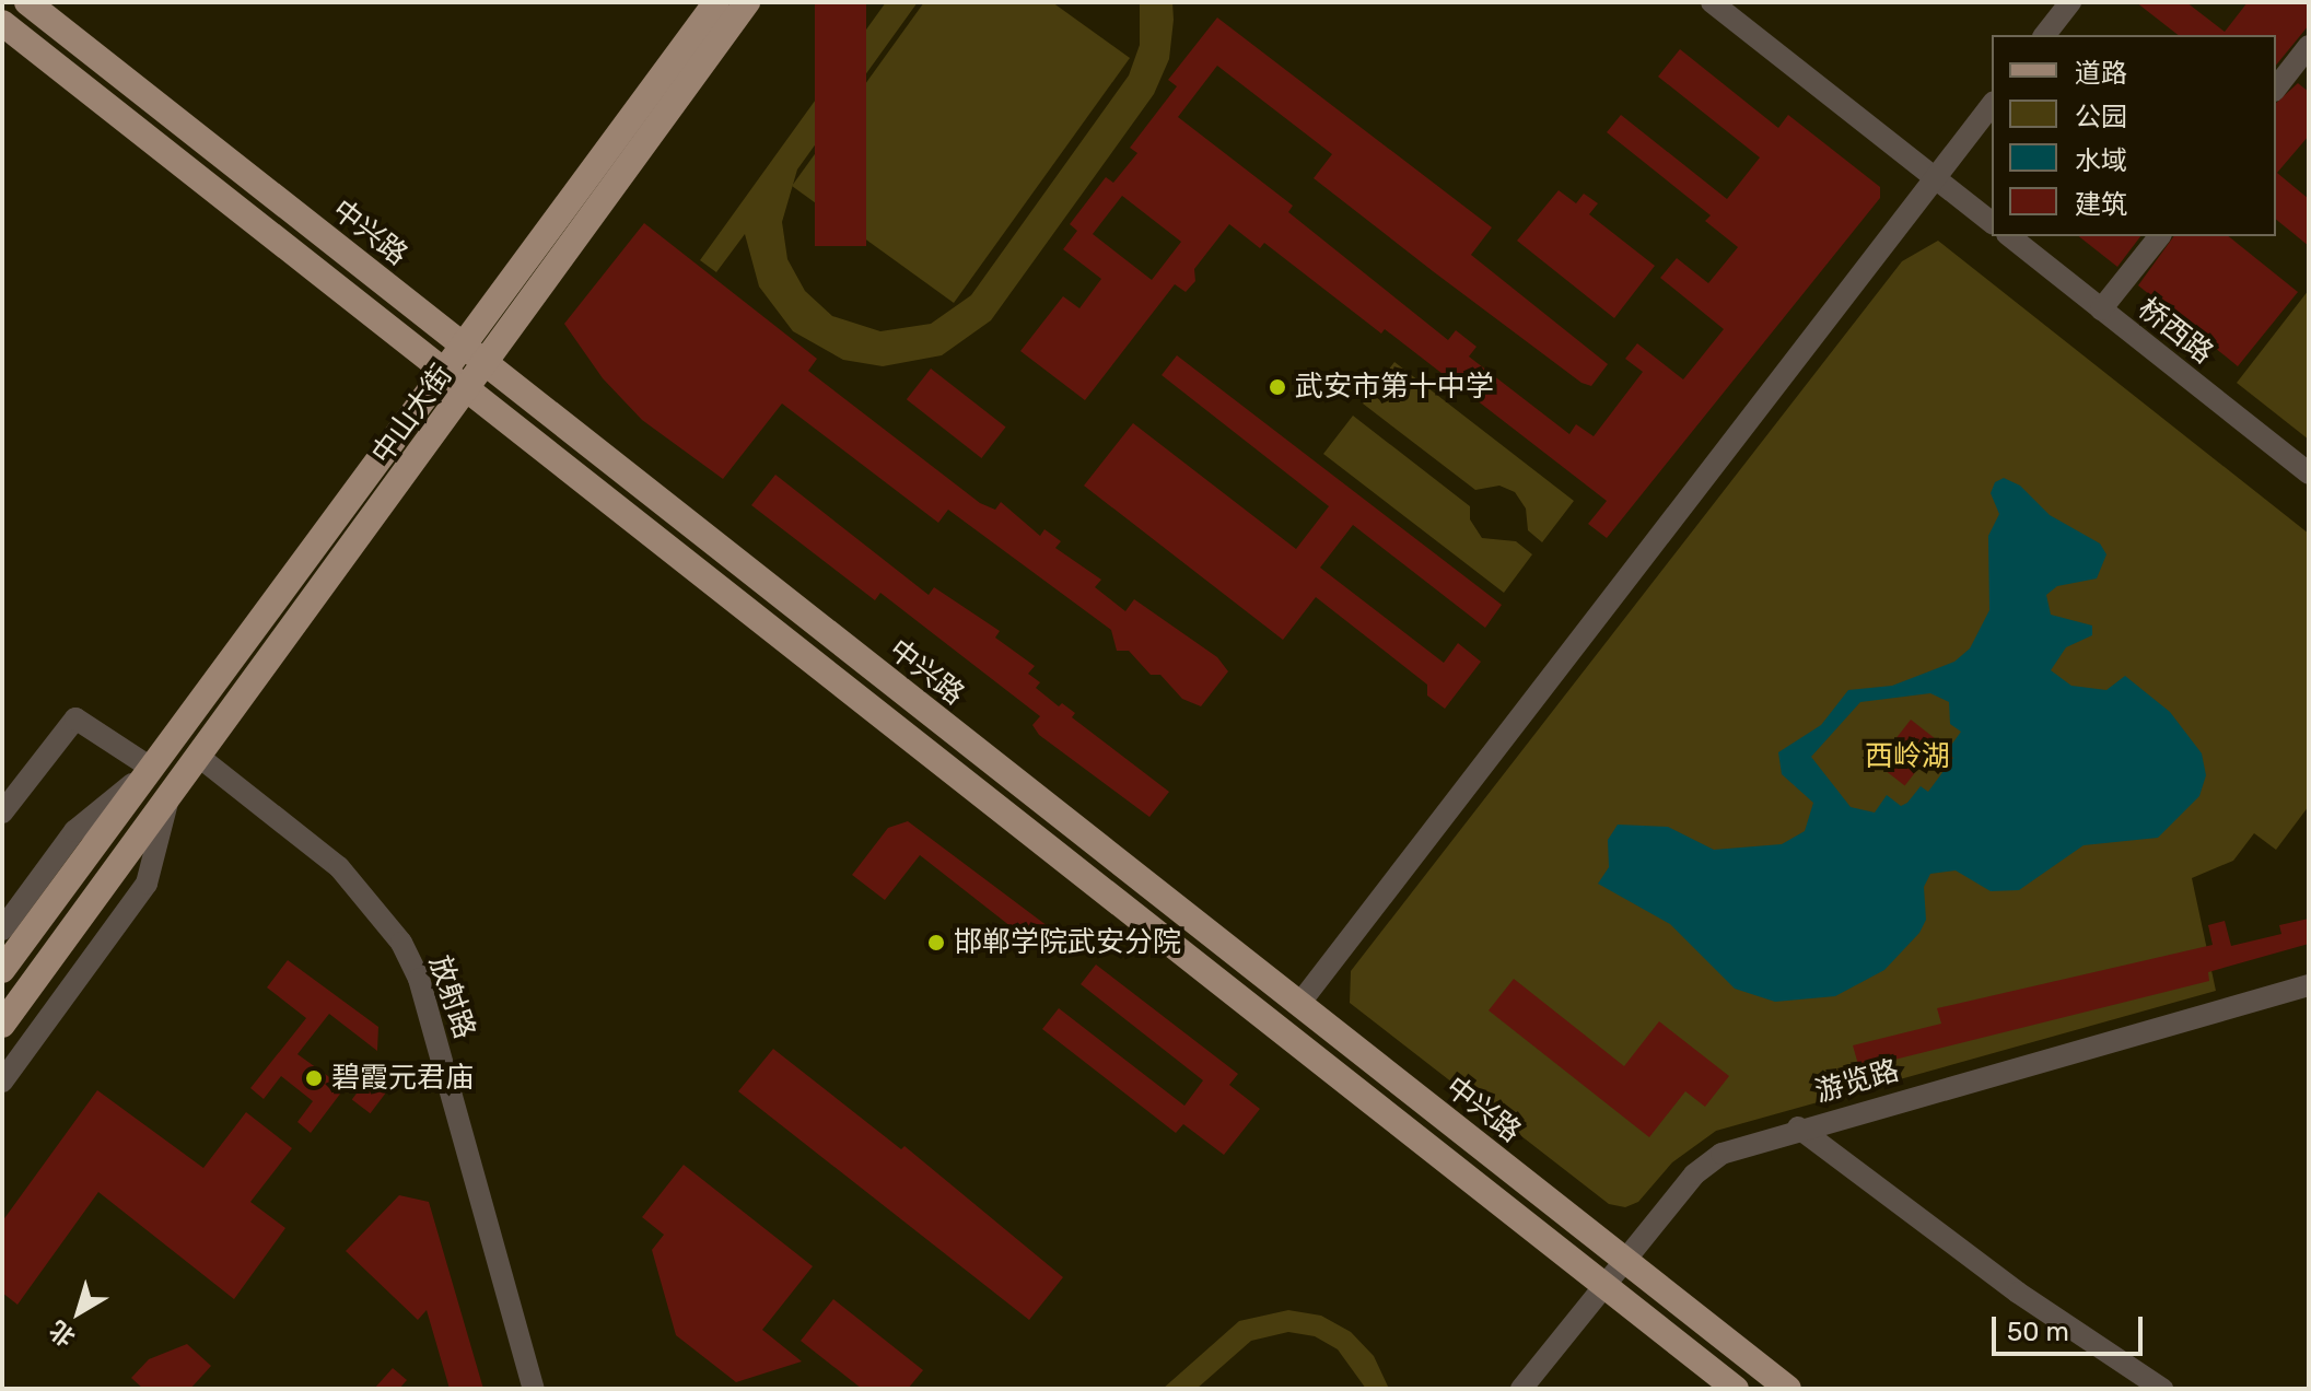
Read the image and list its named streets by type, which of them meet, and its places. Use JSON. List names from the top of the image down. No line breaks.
{"streets":{"main road":["中兴路","中山大街"],"street":["桥西路","放射路","游览路"]},"crossings":[["中兴路","中山大街"],["中兴路","游览路"],["中山大街","放射路"]],"parks":["西岭湖"],"places":["武安市第十中学","邯郸学院武安分院","碧霞元君庙"],"legend":["道路","公园","水域","建筑"],"scale_bar":"50 m","north":"bottom left"}
